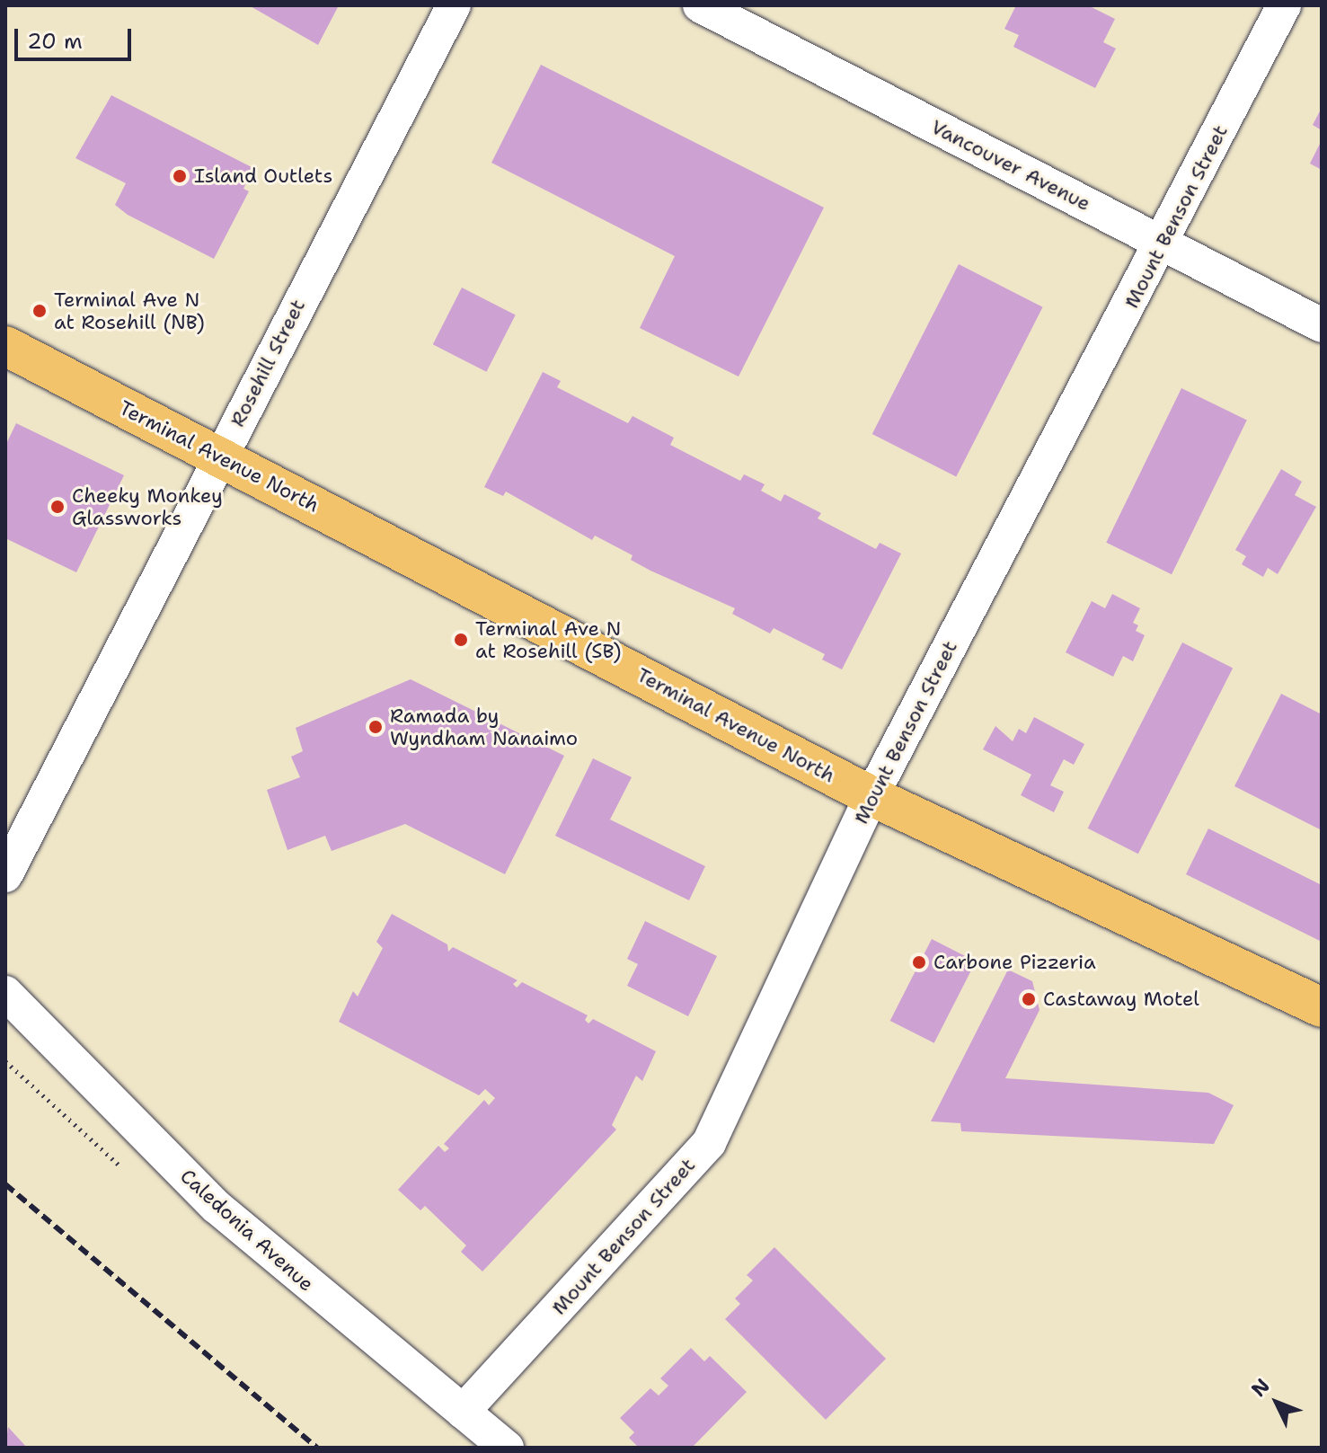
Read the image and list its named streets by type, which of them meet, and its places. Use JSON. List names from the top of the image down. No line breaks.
{"streets":{"main road":["Terminal Avenue North"],"street":["Vancouver Avenue","Mount Benson Street","Rosehill Street","Caledonia Avenue"]},"crossings":[["Vancouver Avenue","Mount Benson Street"],["Mount Benson Street","Terminal Avenue North"],["Mount Benson Street","Caledonia Avenue"],["Rosehill Street","Terminal Avenue North"]],"places":["Island Outlets","Terminal Ave N at Rosehill (NB)","Cheeky Monkey Glassworks","Terminal Ave N at Rosehill (SB)","Ramada by Wyndham Nanaimo","Carbone Pizzeria","Castaway Motel"],"scale_bar":"20 m","north":"top left"}
